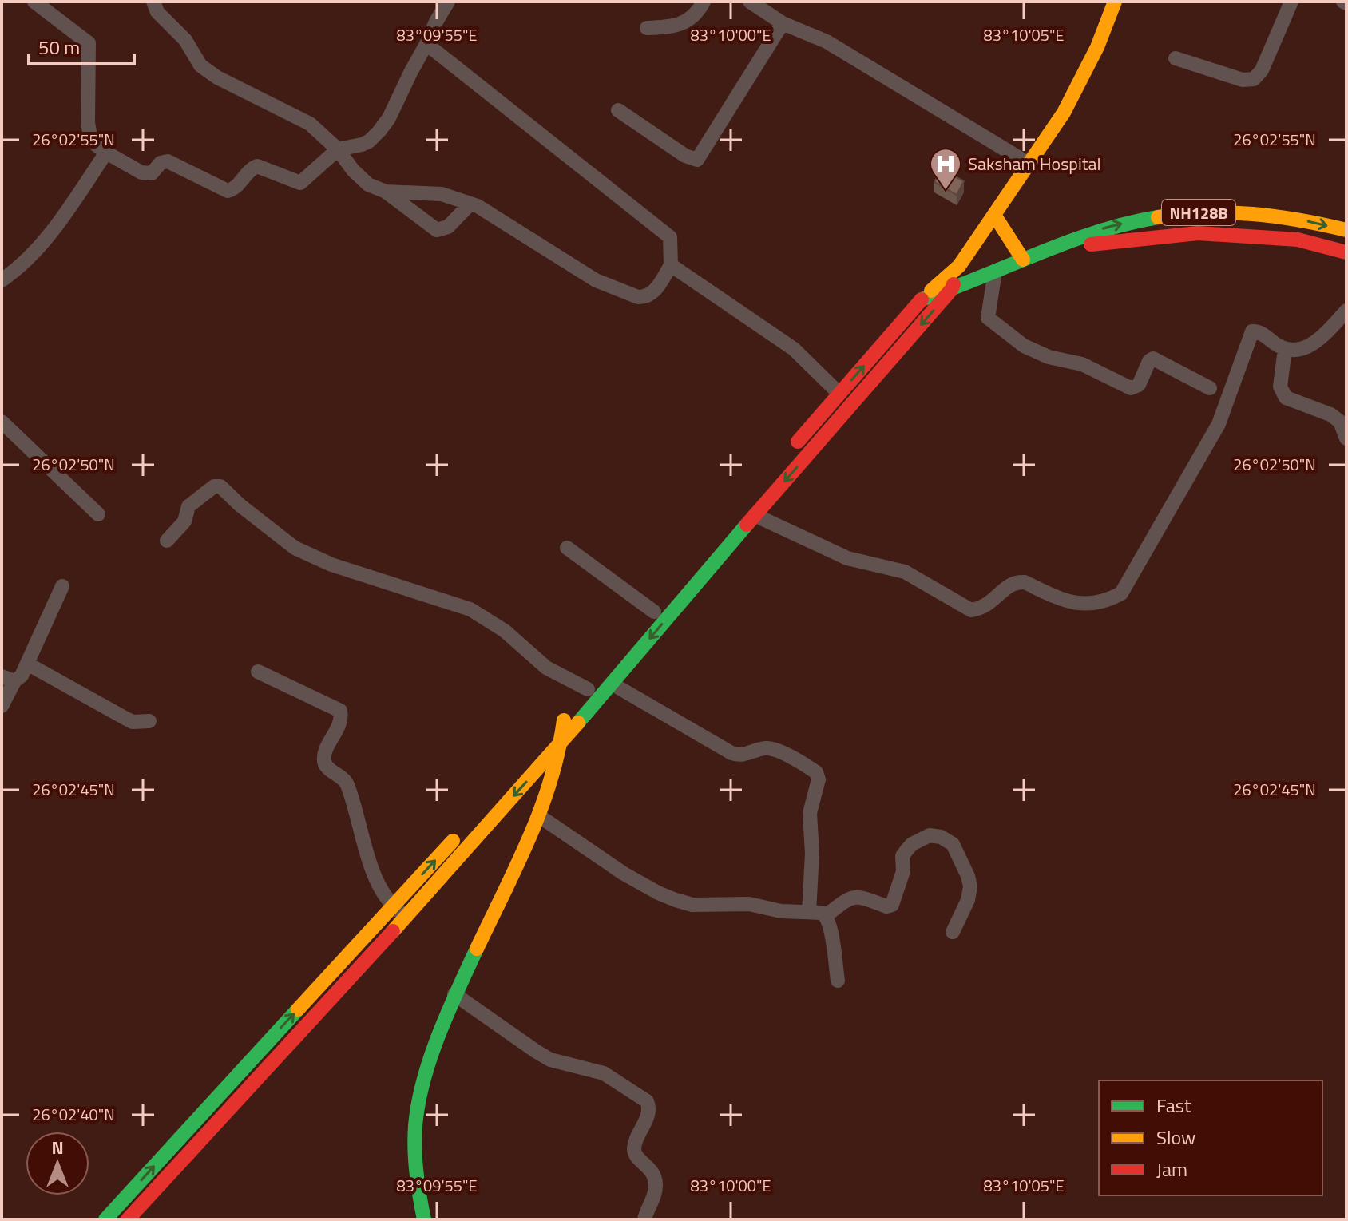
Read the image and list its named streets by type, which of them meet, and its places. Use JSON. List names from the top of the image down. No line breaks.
{"streets":{"main road":["NH128B"]},"places":{"hospital":["Saksham Hospital"]},"legend":["Fast","Slow","Jam"],"scale_bar":"50 m","north":"top","coordinates":["83°09'55\"E","83°10'00\"E","83°10'05\"E","26°02'55\"N","26°02'50\"N","26°02'45\"N","26°02'40\"N"]}
